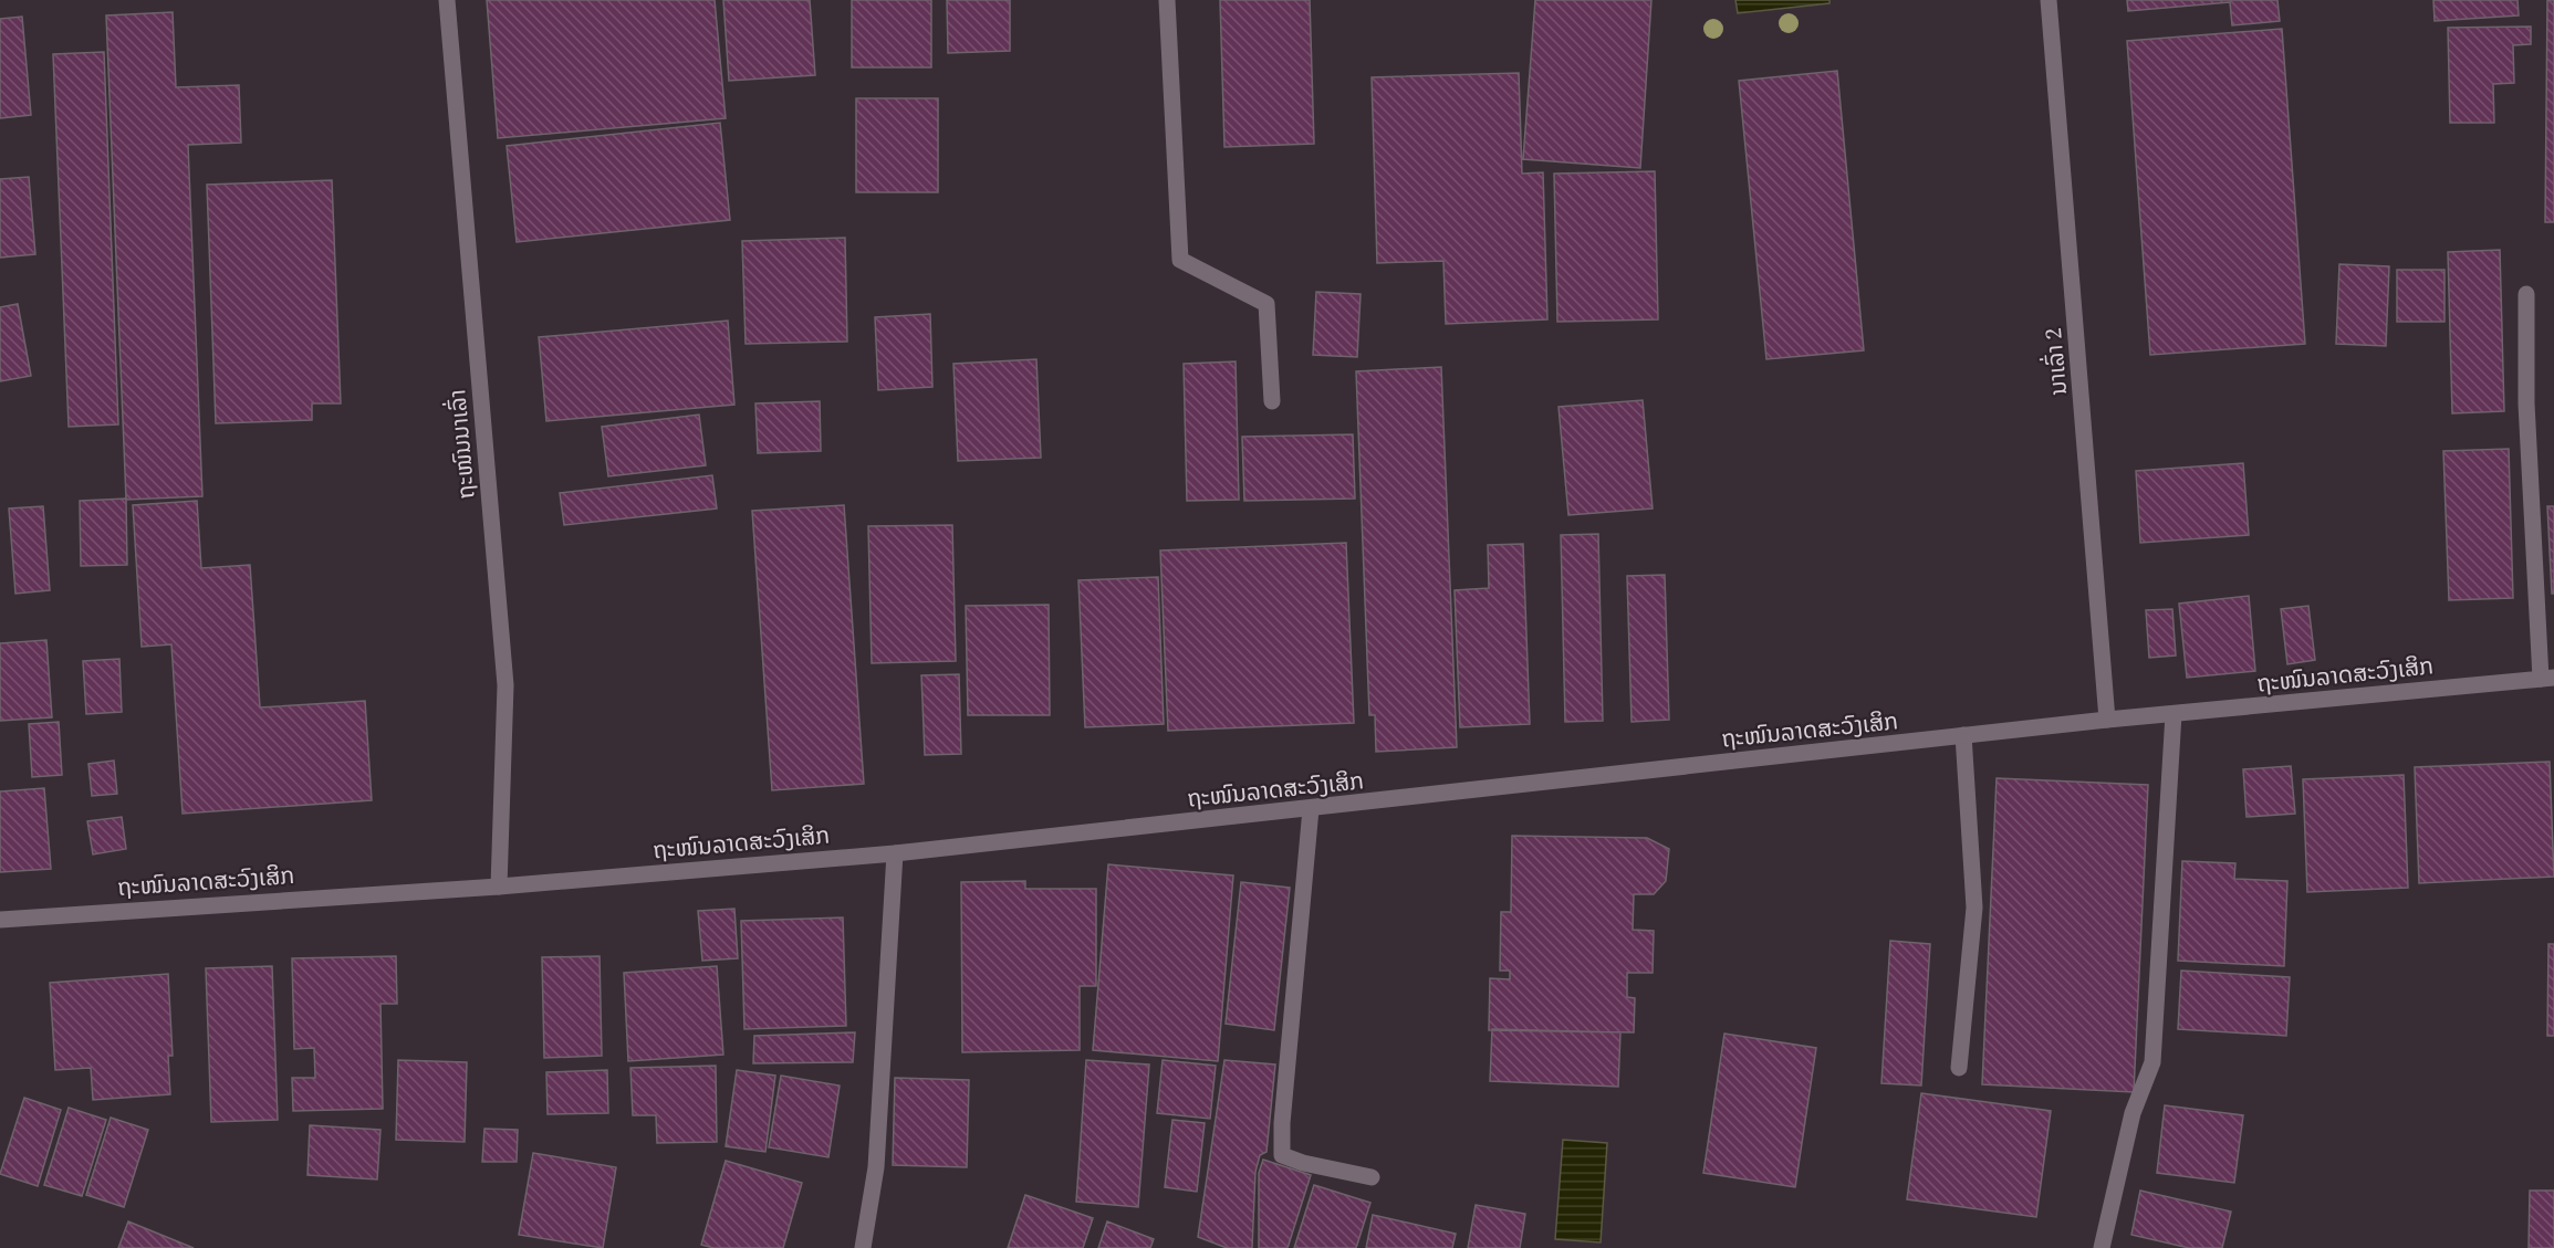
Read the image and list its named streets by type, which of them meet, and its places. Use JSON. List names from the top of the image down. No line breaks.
{"streets":{"street":["ນາເລົ່າ 2","ຖະໜົນນາເລົ່າ","ຖະໜົນລາດສະວົງເສິກ"]},"crossings":[["ນາເລົ່າ 2","ຖະໜົນລາດສະວົງເສິກ"],["ຖະໜົນນາເລົ່າ","ຖະໜົນລາດສະວົງເສິກ"]]}
